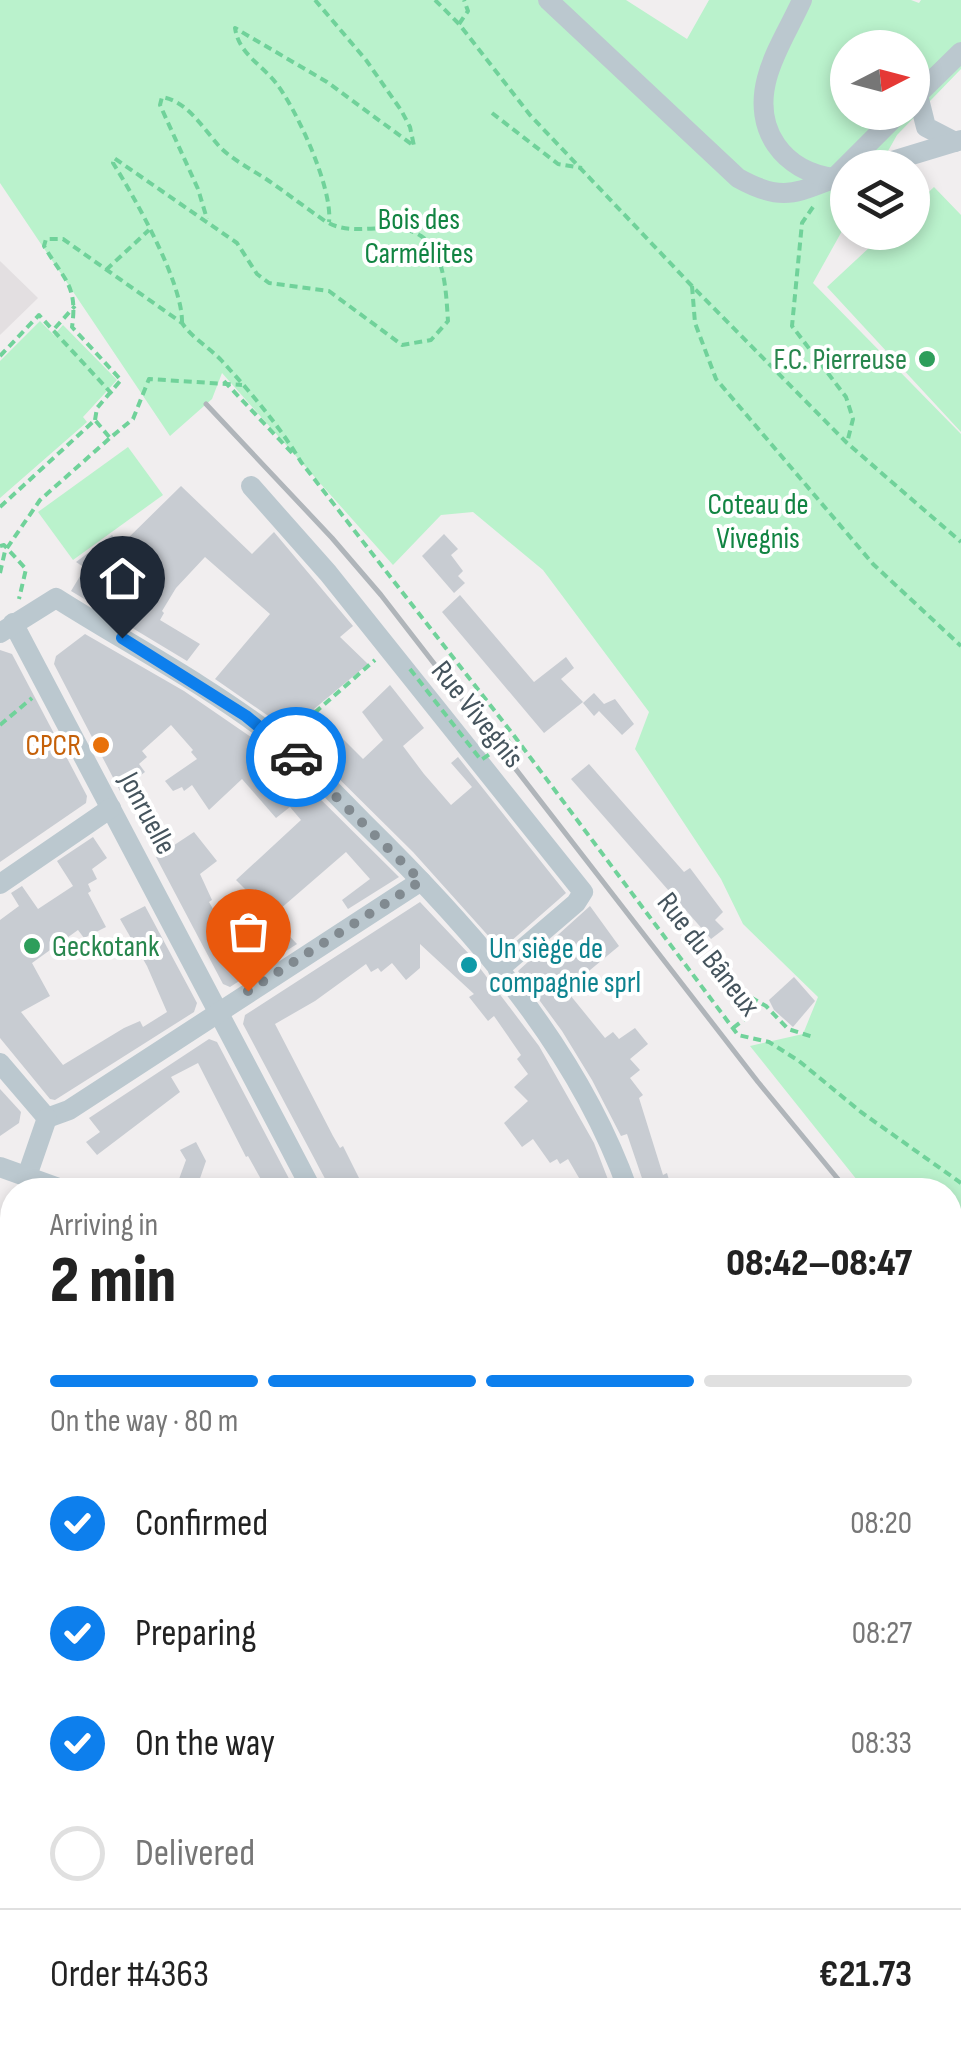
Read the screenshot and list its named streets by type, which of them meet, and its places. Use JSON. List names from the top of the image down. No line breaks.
{"streets":{"street":["Rue Vivegnis","Jonruelle"],"path":["Rue du Bâneux"]},"parks":["Bois des Carmélites","Coteau de Vivegnis"],"places":["F.C. Pierreuse","CPCR","Geckotank","Un siège de compagnie sprl"],"north":"right","page":{"heading":["2 min","Arriving in","08:42–08:47"],"panel":["Order #4363","€21.73"],"bar":"On the way · 80 m","list":[["Confirmed","08:20"],["Preparing","08:27"],["On the way","08:33"],"Delivered"]}}
